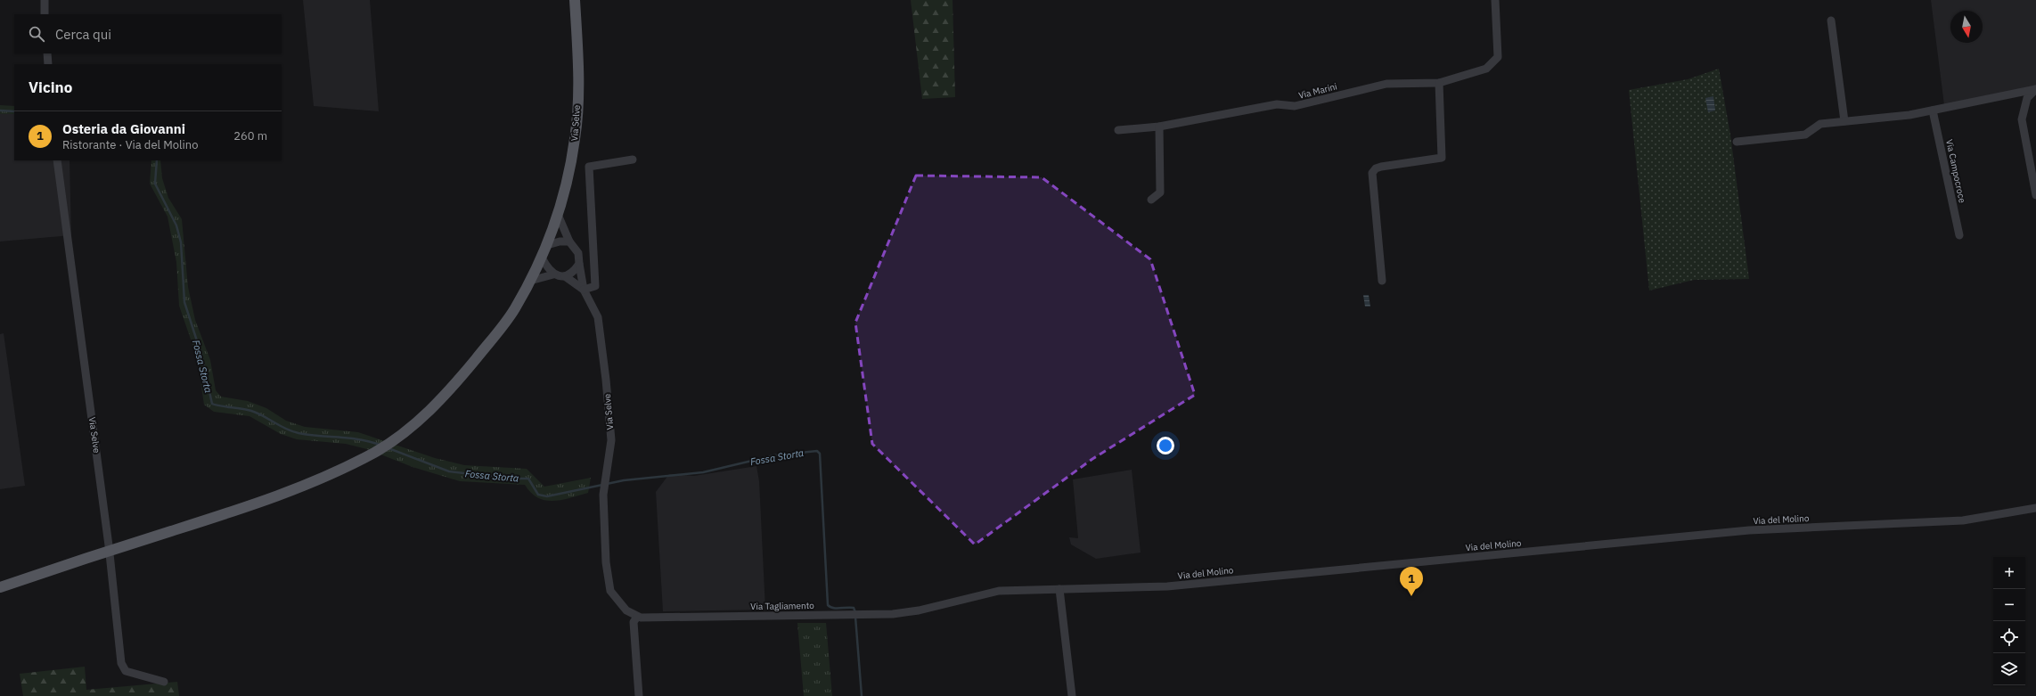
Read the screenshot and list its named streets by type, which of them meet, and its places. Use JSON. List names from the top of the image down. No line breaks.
{"streets":{"main road":["Via Selve"],"street":["Via Marini","Via Campocroce","Via del Molino","Via Tagliamento"]},"crossings":[["Via Selve","Via Tagliamento"],["Via del Molino","Via Tagliamento"]],"water":["Fossa Storta"],"north":"bottom","page":{"search":"Cerca qui","heading":"Vicino","list":[{"mark":"1","name":"Osteria da Giovanni","note":"Ristorante · Via del Molino","value":"260 m"}],"map_buttons":["+","−"],"pins":"1"}}
